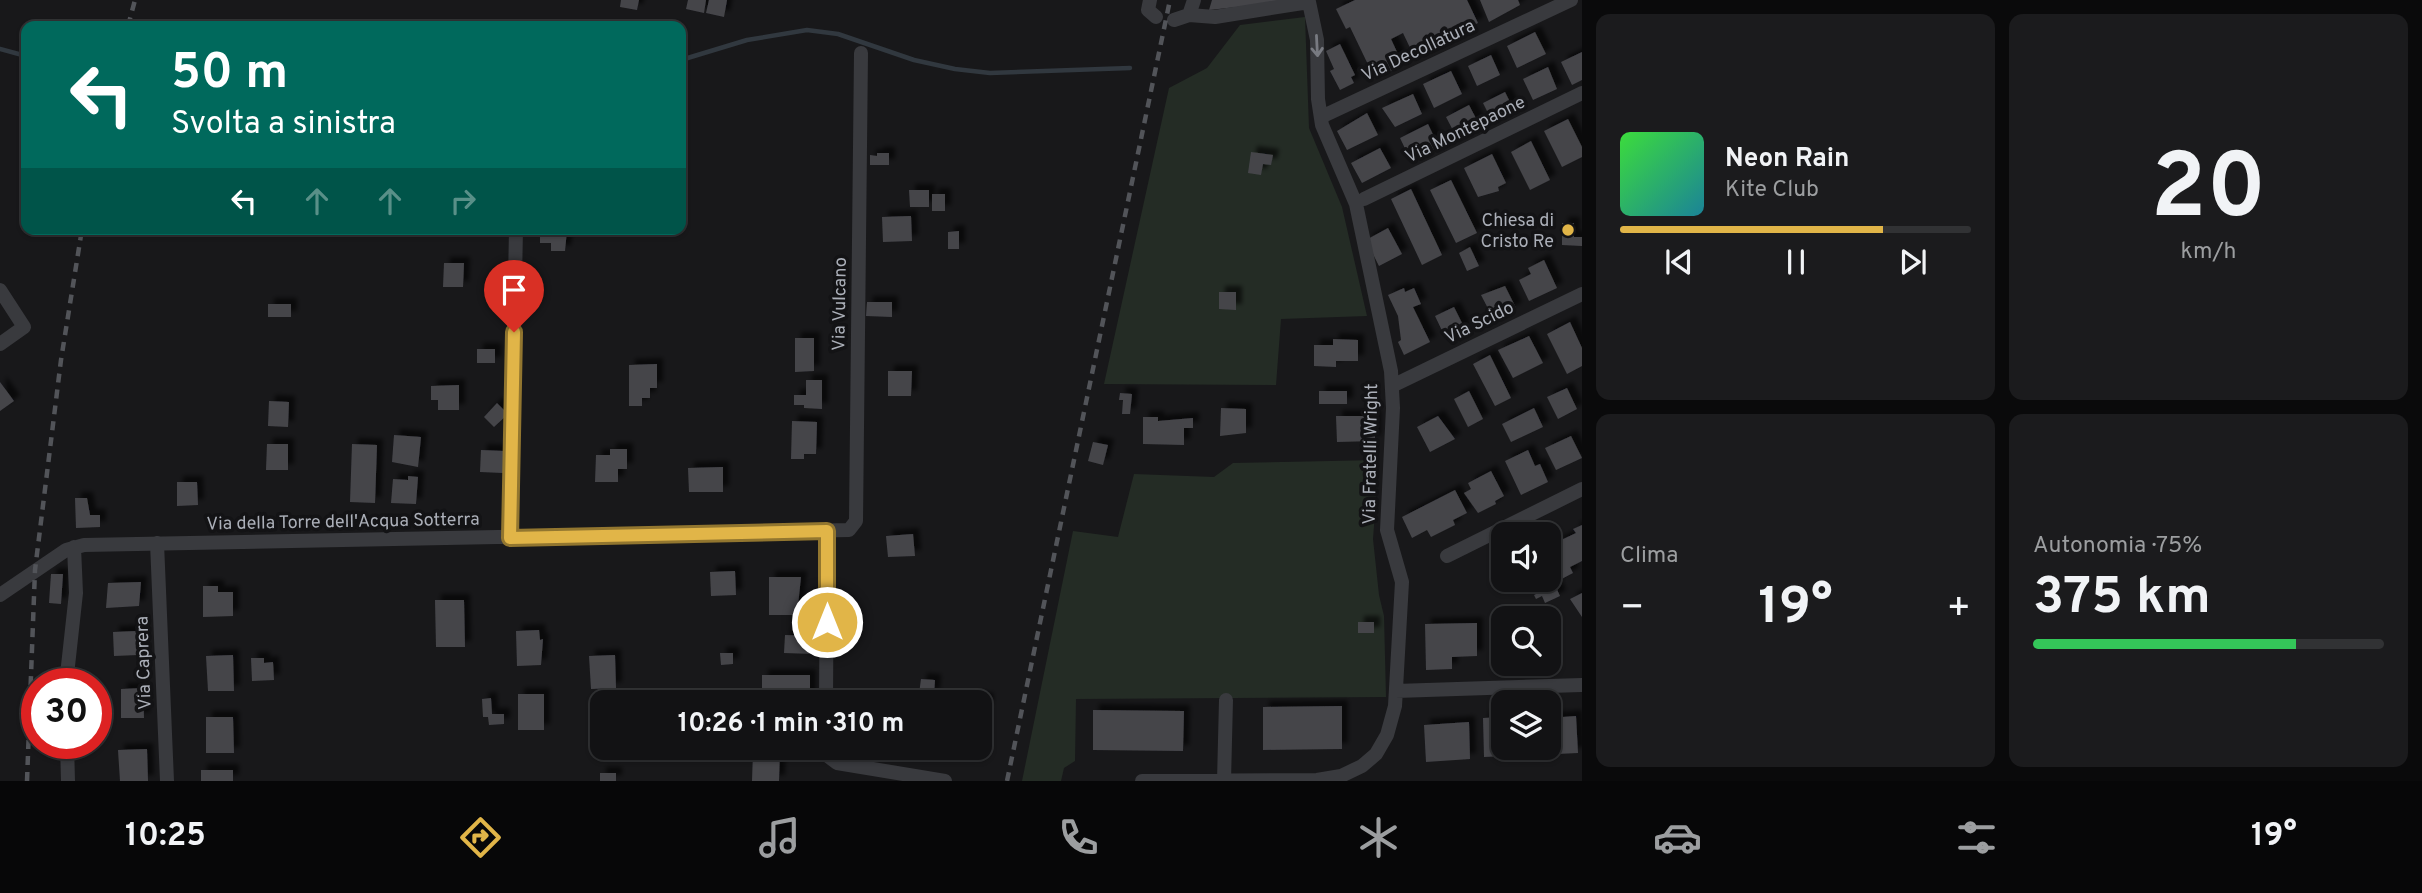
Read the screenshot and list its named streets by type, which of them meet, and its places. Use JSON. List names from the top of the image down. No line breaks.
{"streets":{"street":["Via Decollatura","Via Montepaone","Via Vulcano","Via Scido","Via Fratelli Wright","Via della Torre dell'Acqua Sotterra","Via Caprera"]},"crossings":[["Via Decollatura","Via Fratelli Wright"],["Via Vulcano","Via della Torre dell'Acqua Sotterra"],["Via Scido","Via Fratelli Wright"],["Via della Torre dell'Acqua Sotterra","Via Caprera"]],"places":["Chiesa di Cristo Re"],"page":{"tile":[["20","km/h"],"Clima",["Autonomia · 75%","375 km"]],"turn":["50 m","Svolta a sinistra"],"song":["Neon Rain","Kite Club"],"heat":["−","19°","+"],"limit":"30","trip":"10:26 · 1 min · 310 m","tabs":["10:25","19°"]}}
